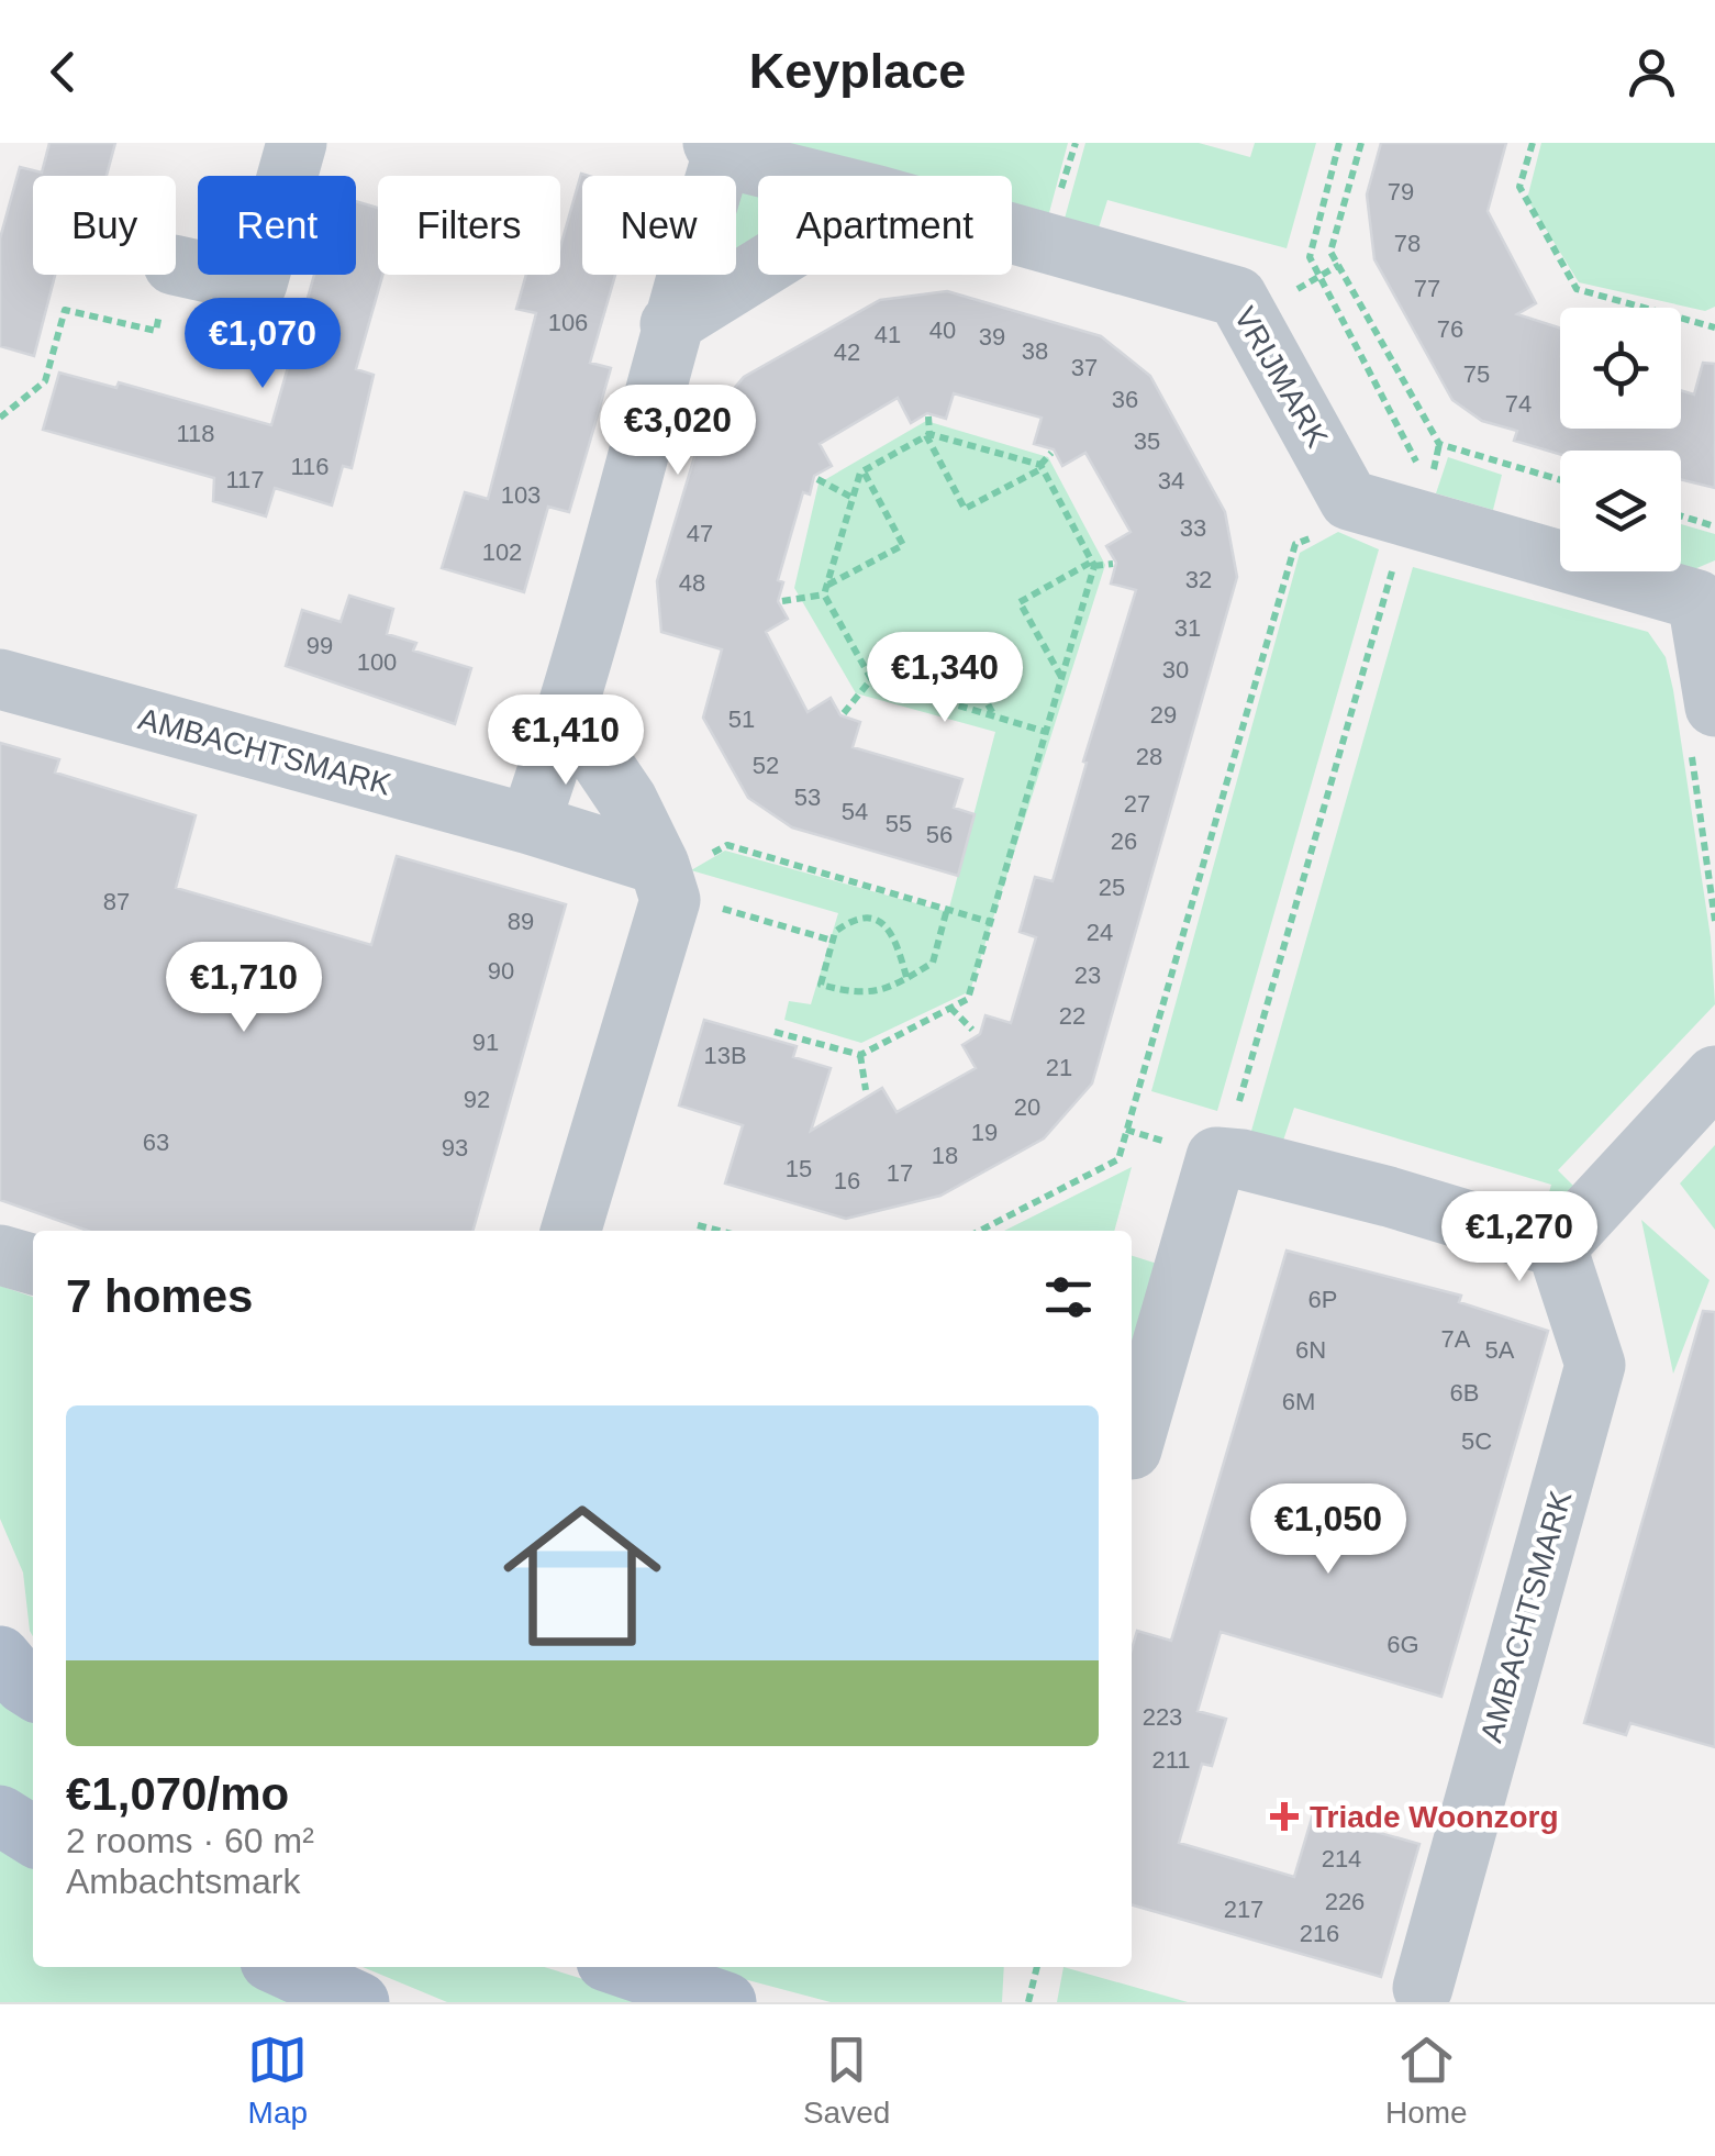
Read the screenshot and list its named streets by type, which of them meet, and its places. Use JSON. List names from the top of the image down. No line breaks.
{"streets":{"street":["VRIJMARK","AMBACHTSMARK"]},"places":{"health":["Triade Woonzorg"]},"house_numbers":["79","78","77","106","76","40","41","39","38","42","37","75","36","74","118","35","116","117","34","103","33","47","102","32","48","31","99","100","30","29","51","28","52","53","27","54","55","56","26","25","87","89","24","90","23","22","91","13B","21","92","20","19","63","93","18","15","17","16","6P","7A","6N","5A","6B","6M","5C","6G","223","211","214","226","217","216"],"page":{"header":"Keyplace","chip":["Buy","Rent","Filters","New","Apartment"],"price":["€1,070","€3,020","€1,340","€1,410","€1,710","€1,270","€1,050"],"heading":"7 homes","list":[{"name":"€1,070/mo","note":"2 rooms · 60 m² · Ambachtsmark"}],"tabs":["Map","Saved","Home"]}}
